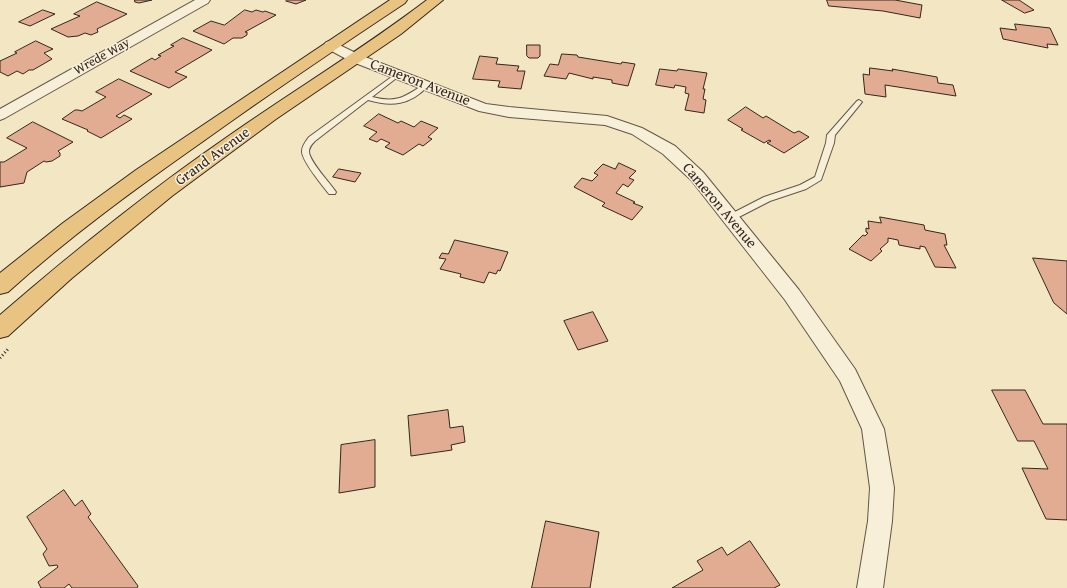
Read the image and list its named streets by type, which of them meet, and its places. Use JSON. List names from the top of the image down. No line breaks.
{"streets":{"main road":["Grand Avenue"],"street":["Wrede Way","Cameron Avenue"]},"crossings":[["Cameron Avenue","Grand Avenue"]]}
